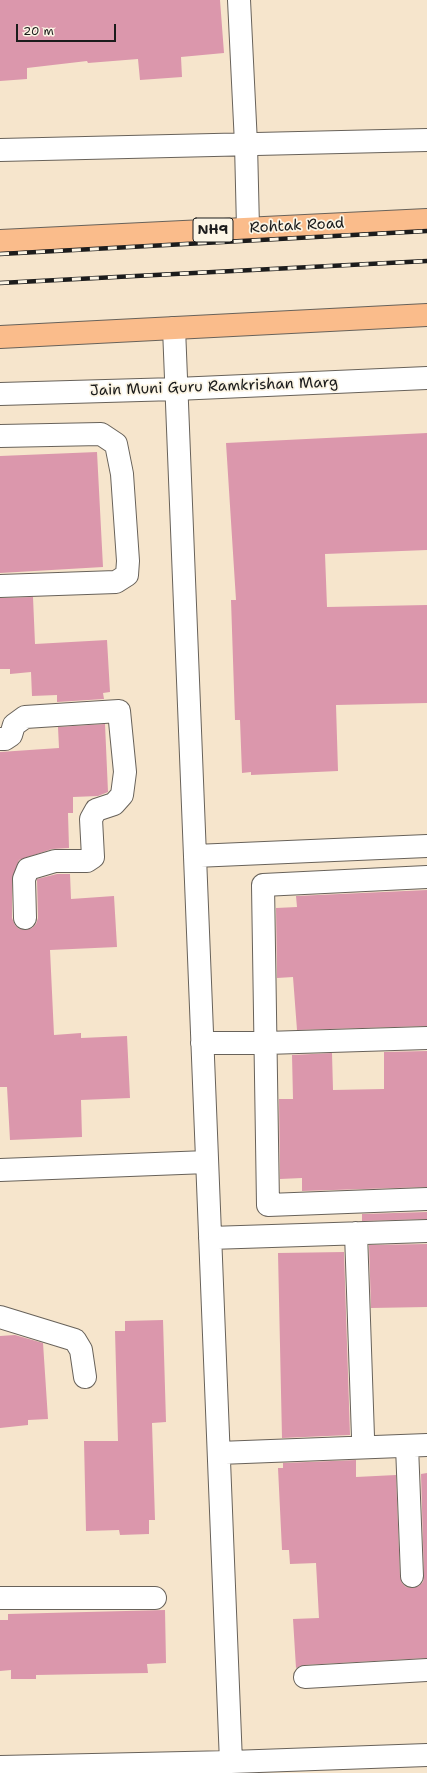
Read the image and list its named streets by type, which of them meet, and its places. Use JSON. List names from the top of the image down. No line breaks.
{"streets":{"main road":["Rohtak Road","NH9"],"street":["Jain Muni Guru Ramkrishan Marg"]},"scale_bar":"20 m"}
